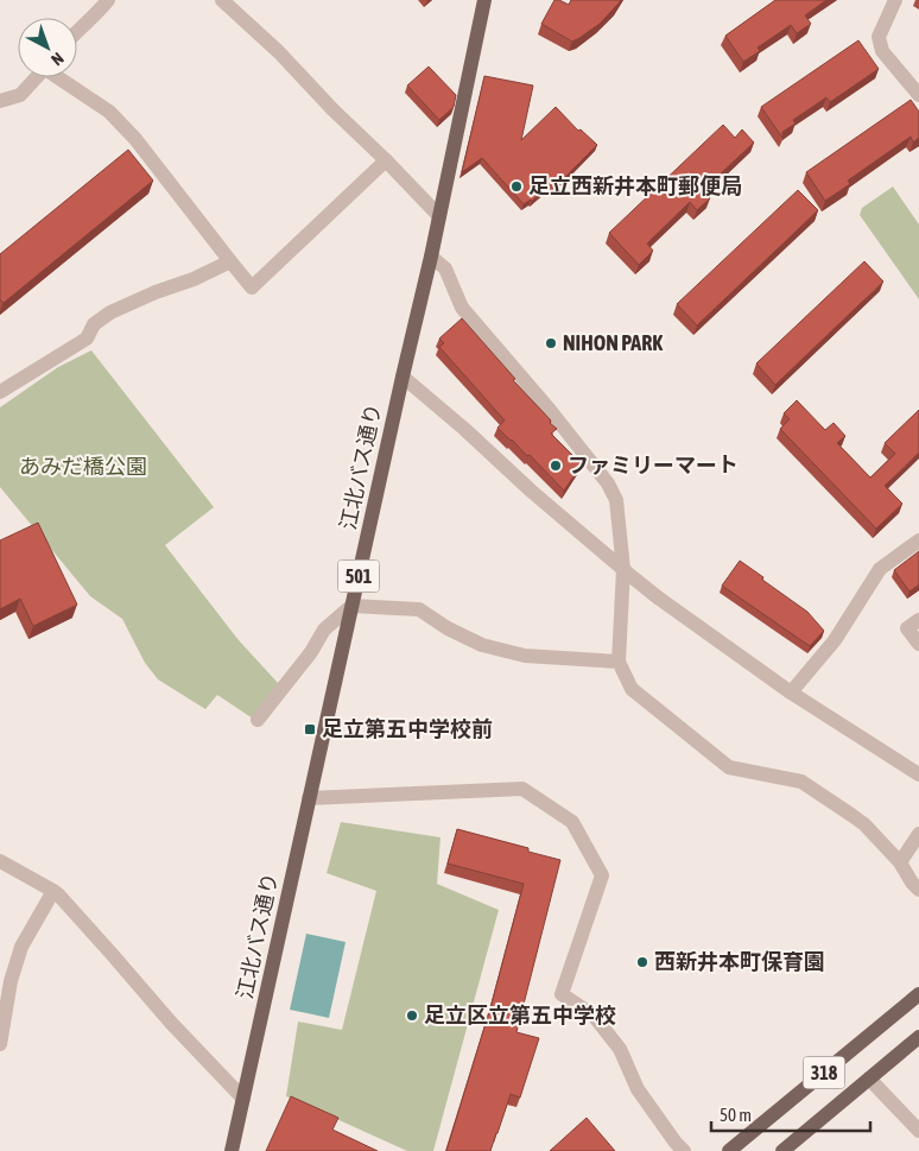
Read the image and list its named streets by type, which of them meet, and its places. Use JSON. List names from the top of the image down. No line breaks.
{"streets":{"main road":["江北バス通り","501","318"]},"parks":["あみだ橋公園"],"places":{"other":["足立西新井本町郵便局","NIHON PARK","ファミリーマート","西新井本町保育園","足立区立第五中学校"],"transit":["足立第五中学校前"]},"scale_bar":"50 m","north":"bottom right"}
